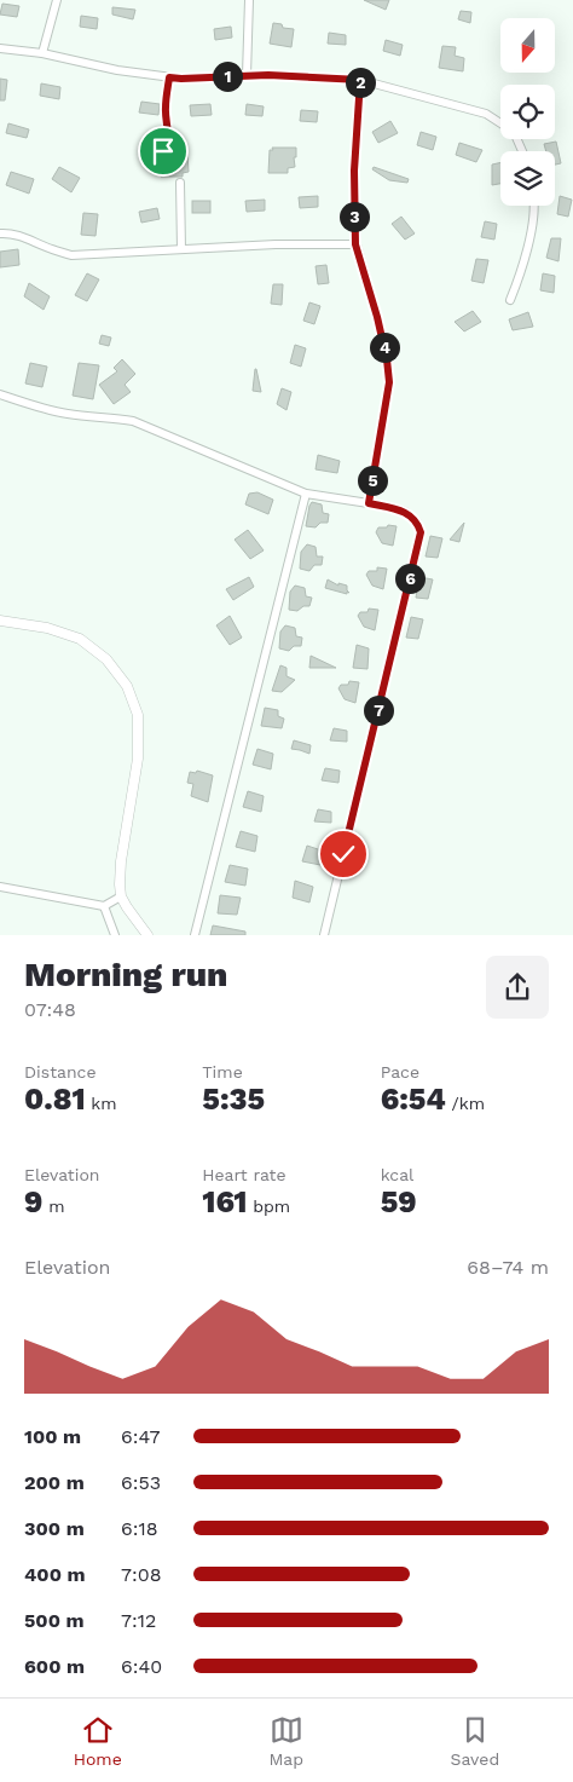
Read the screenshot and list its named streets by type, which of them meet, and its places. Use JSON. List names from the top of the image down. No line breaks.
{"north":"bottom","page":{"pins":["1","2","3","4","5","6","7"],"heading":["Morning run","07:48"],"stats":[["Distance","0.81 km"],["Time","5:35"],["Pace","6:54 /km"],["Elevation","9 m"],["Heart rate","161 bpm"],["kcal","59"]],"chart":["Elevation","68–74 m"],"list":[{"name":"100 m","note":"6:47"},{"name":"200 m","note":"6:53"},{"name":"300 m","note":"6:18"},{"name":"400 m","note":"7:08"},{"name":"500 m","note":"7:12"},{"name":"600 m","note":"6:40"}],"tabs":["Home","Map","Saved"]}}
